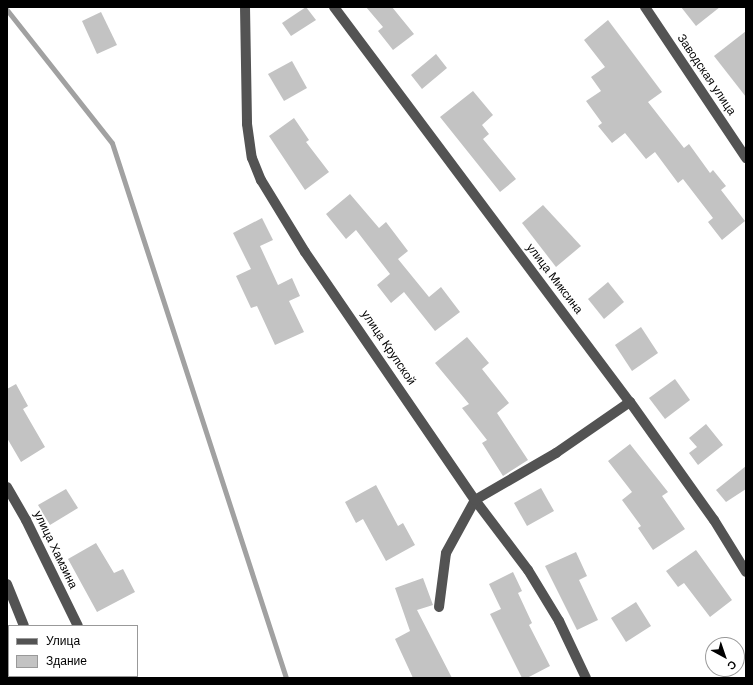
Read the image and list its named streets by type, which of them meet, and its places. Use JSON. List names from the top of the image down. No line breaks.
{"streets":{"street":["Заводская улица","улица Миксина","улица Крупской","улица Хамзина"]},"legend":["Улица","Здание"],"north":"bottom right"}
